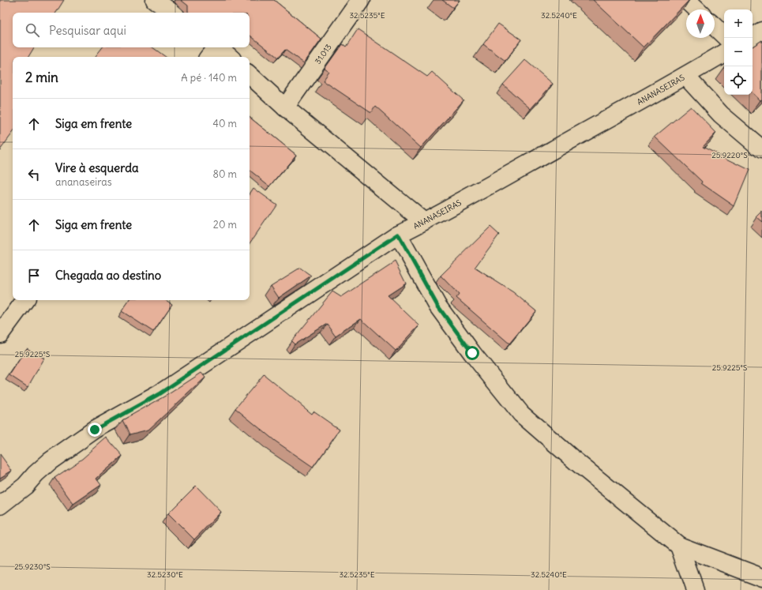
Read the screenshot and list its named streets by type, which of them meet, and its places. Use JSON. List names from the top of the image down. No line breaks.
{"streets":{"street":["31.013","ANANASEIRAS"]},"north":"top","page":{"map_buttons":["+","−"],"search":"Pesquisar aqui","heading":["2 min","A pé · 140 m"],"list":[["Siga em frente","40 m"],["Vire à esquerda","ananaseiras","80 m"],["Siga em frente","20 m"],"Chegada ao destino"]},"coordinates":["32.5235°E","32.5240°E","25.9220°S","25.9225°S","25.9230°S","32.5230°E"]}
